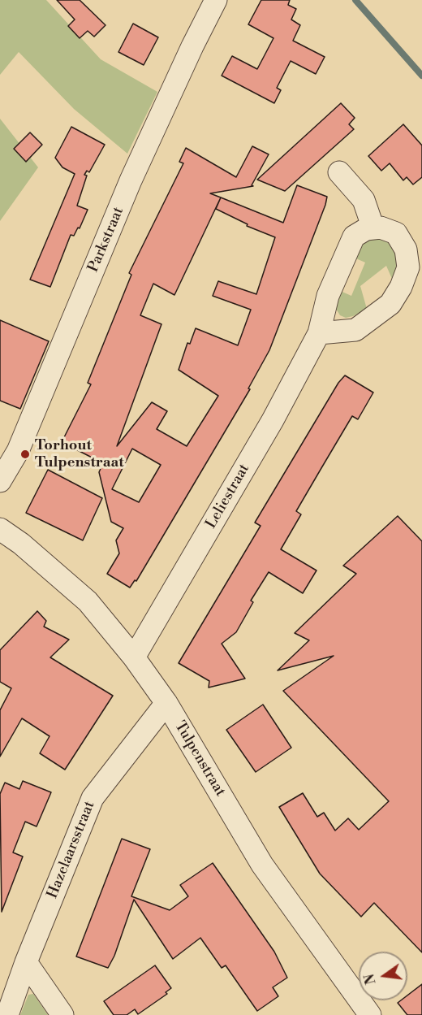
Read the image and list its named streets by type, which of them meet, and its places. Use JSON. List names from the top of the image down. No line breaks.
{"streets":{"street":["Parkstraat","Leliestraat","Tulpenstraat","Hazelaarsstraat"]},"crossings":[["Leliestraat","Tulpenstraat"],["Tulpenstraat","Hazelaarsstraat"]],"places":["Torhout Tulpenstraat"],"north":"left"}
